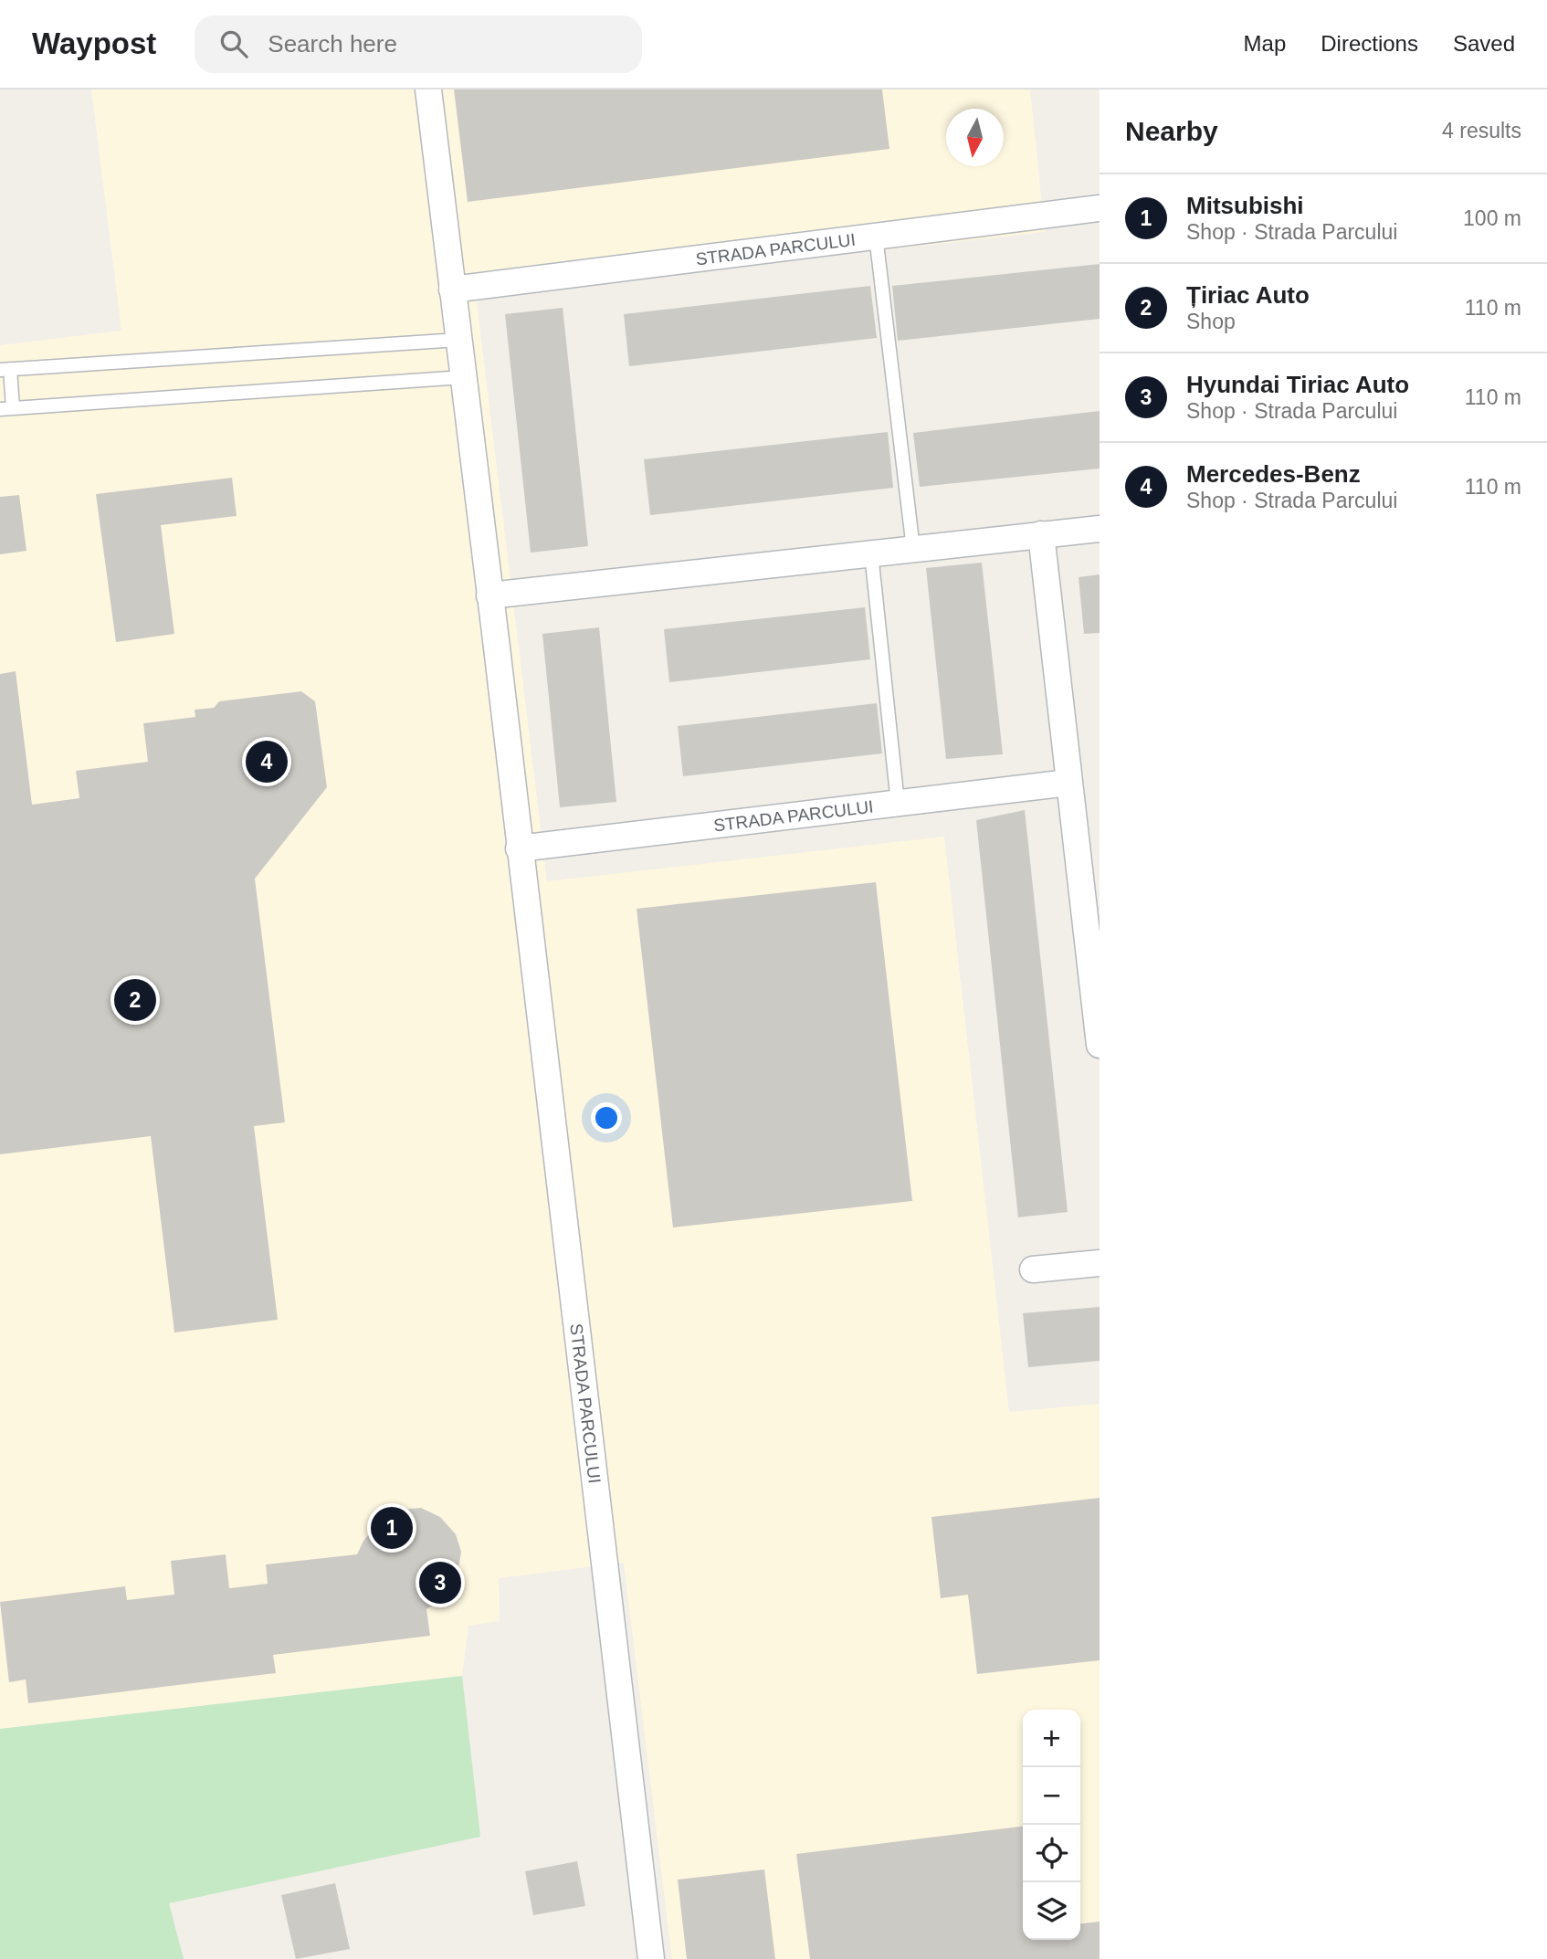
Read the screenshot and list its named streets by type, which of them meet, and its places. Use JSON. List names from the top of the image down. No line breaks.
{"streets":{"street":["STRADA PARCULUI"]},"north":"bottom","page":{"header":"Waypost","search":"Search here","nav":["Map","Directions","Saved"],"heading":["Nearby","4 results"],"list":[{"mark":"1","name":"Mitsubishi","note":"Shop · Strada Parcului","value":"100 m"},{"mark":"2","name":"Țiriac Auto","note":"Shop","value":"110 m"},{"mark":"3","name":"Hyundai Tiriac Auto","note":"Shop · Strada Parcului","value":"110 m"},{"mark":"4","name":"Mercedes-Benz","note":"Shop · Strada Parcului","value":"110 m"}],"pins":["4","2","1","3"],"map_buttons":["+","−"]}}
